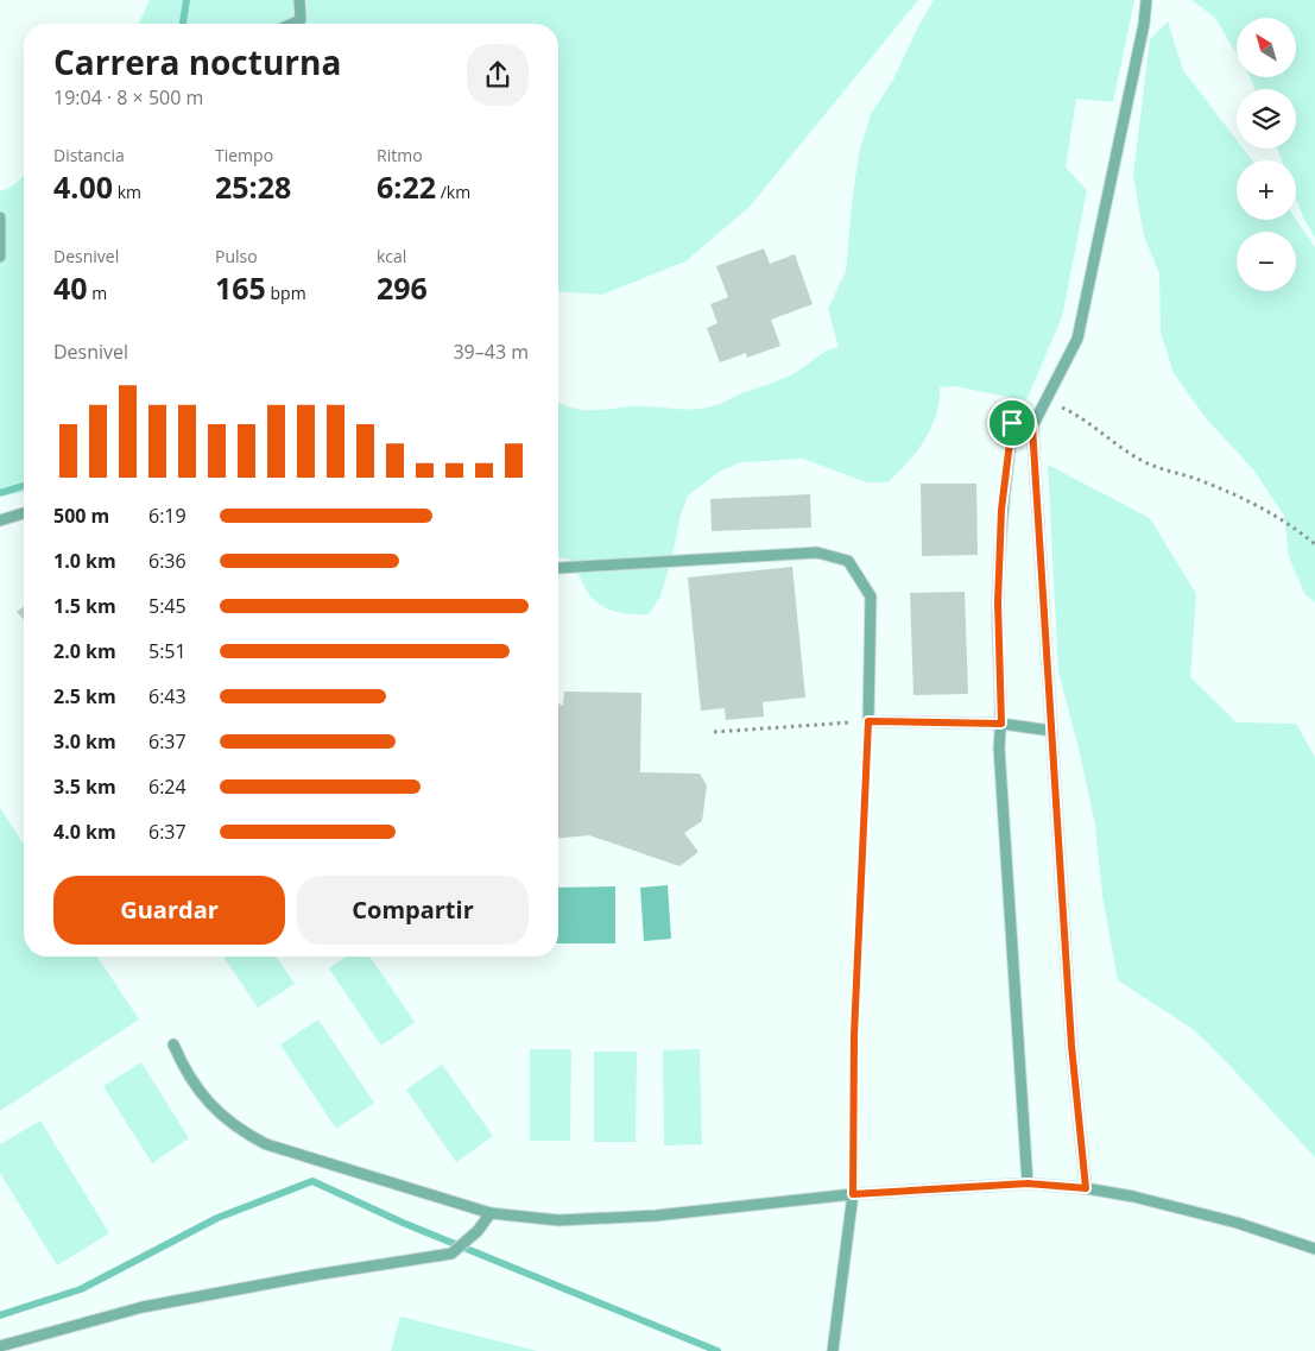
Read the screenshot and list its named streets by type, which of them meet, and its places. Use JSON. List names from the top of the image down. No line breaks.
{"north":"top left","page":{"map_buttons":["+","−"],"heading":["Carrera nocturna","19:04 · 8 × 500 m"],"stats":[["Distancia","4.00 km"],["Tiempo","25:28"],["Ritmo","6:22 /km"],["Desnivel","40 m"],["Pulso","165 bpm"],["kcal","296"]],"chart":["Desnivel","39–43 m"],"list":[{"name":"500 m","note":"6:19"},{"name":"1.0 km","note":"6:36"},{"name":"1.5 km","note":"5:45"},{"name":"2.0 km","note":"5:51"},{"name":"2.5 km","note":"6:43"},{"name":"3.0 km","note":"6:37"},{"name":"3.5 km","note":"6:24"},{"name":"4.0 km","note":"6:37"}],"buttons":["Guardar","Compartir"]}}
